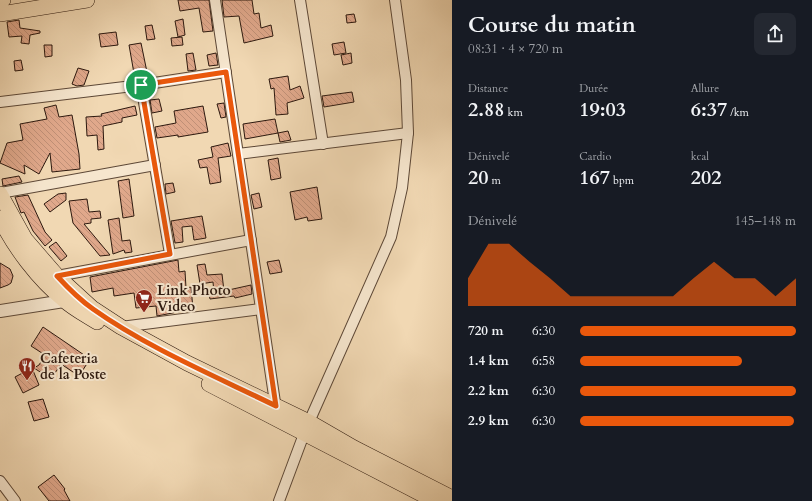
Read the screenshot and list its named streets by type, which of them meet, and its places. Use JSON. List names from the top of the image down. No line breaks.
{"places":{"supermarket":["Link Photo Video"],"restaurant":["Cafeteria de la Poste"]},"page":{"heading":["Course du matin","08:31 · 4 × 720 m"],"stats":[["Distance","2.88 km"],["Durée","19:03"],["Allure","6:37 /km"],["Dénivelé","20 m"],["Cardio","167 bpm"],["kcal","202"]],"chart":["Dénivelé","145–148 m"],"list":[{"name":"720 m","note":"6:30"},{"name":"1.4 km","note":"6:58"},{"name":"2.2 km","note":"6:30"},{"name":"2.9 km","note":"6:30"}]}}
